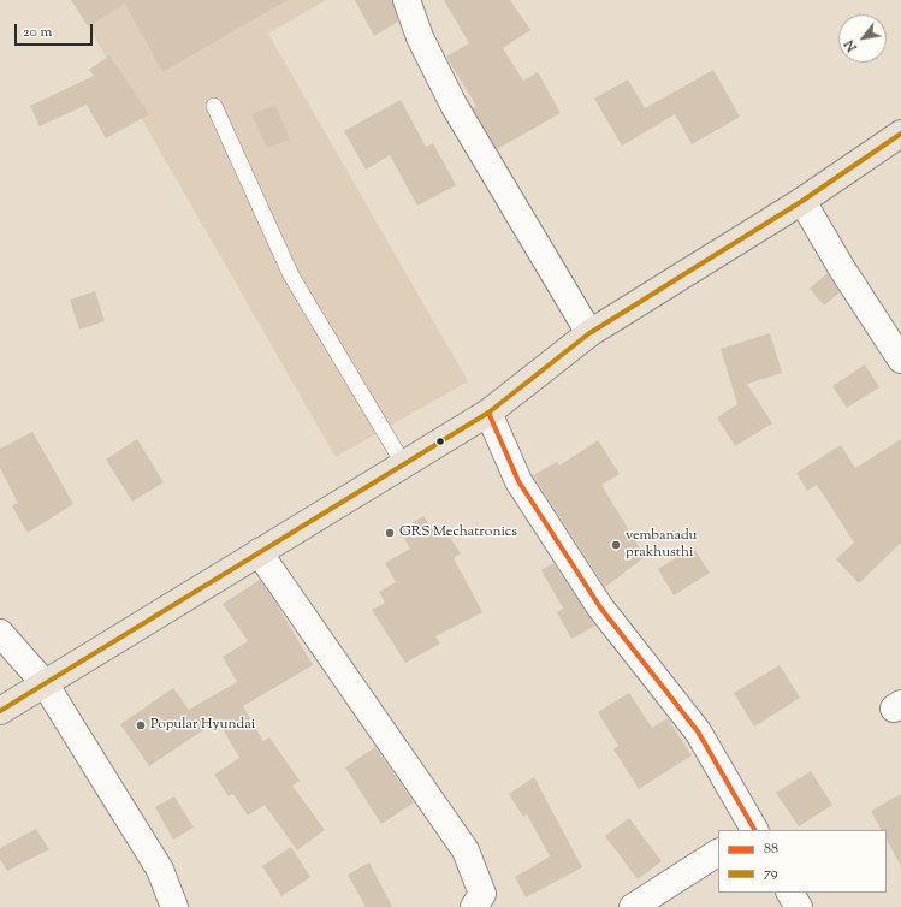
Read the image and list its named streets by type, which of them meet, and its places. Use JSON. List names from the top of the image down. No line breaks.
{"places":["GRS Mechatronics","vembanadu prakhusthi","Popular Hyundai"],"lines":["transit line 79","transit line 88"],"legend":["88","79"],"scale_bar":"20 m","north":"bottom left"}
